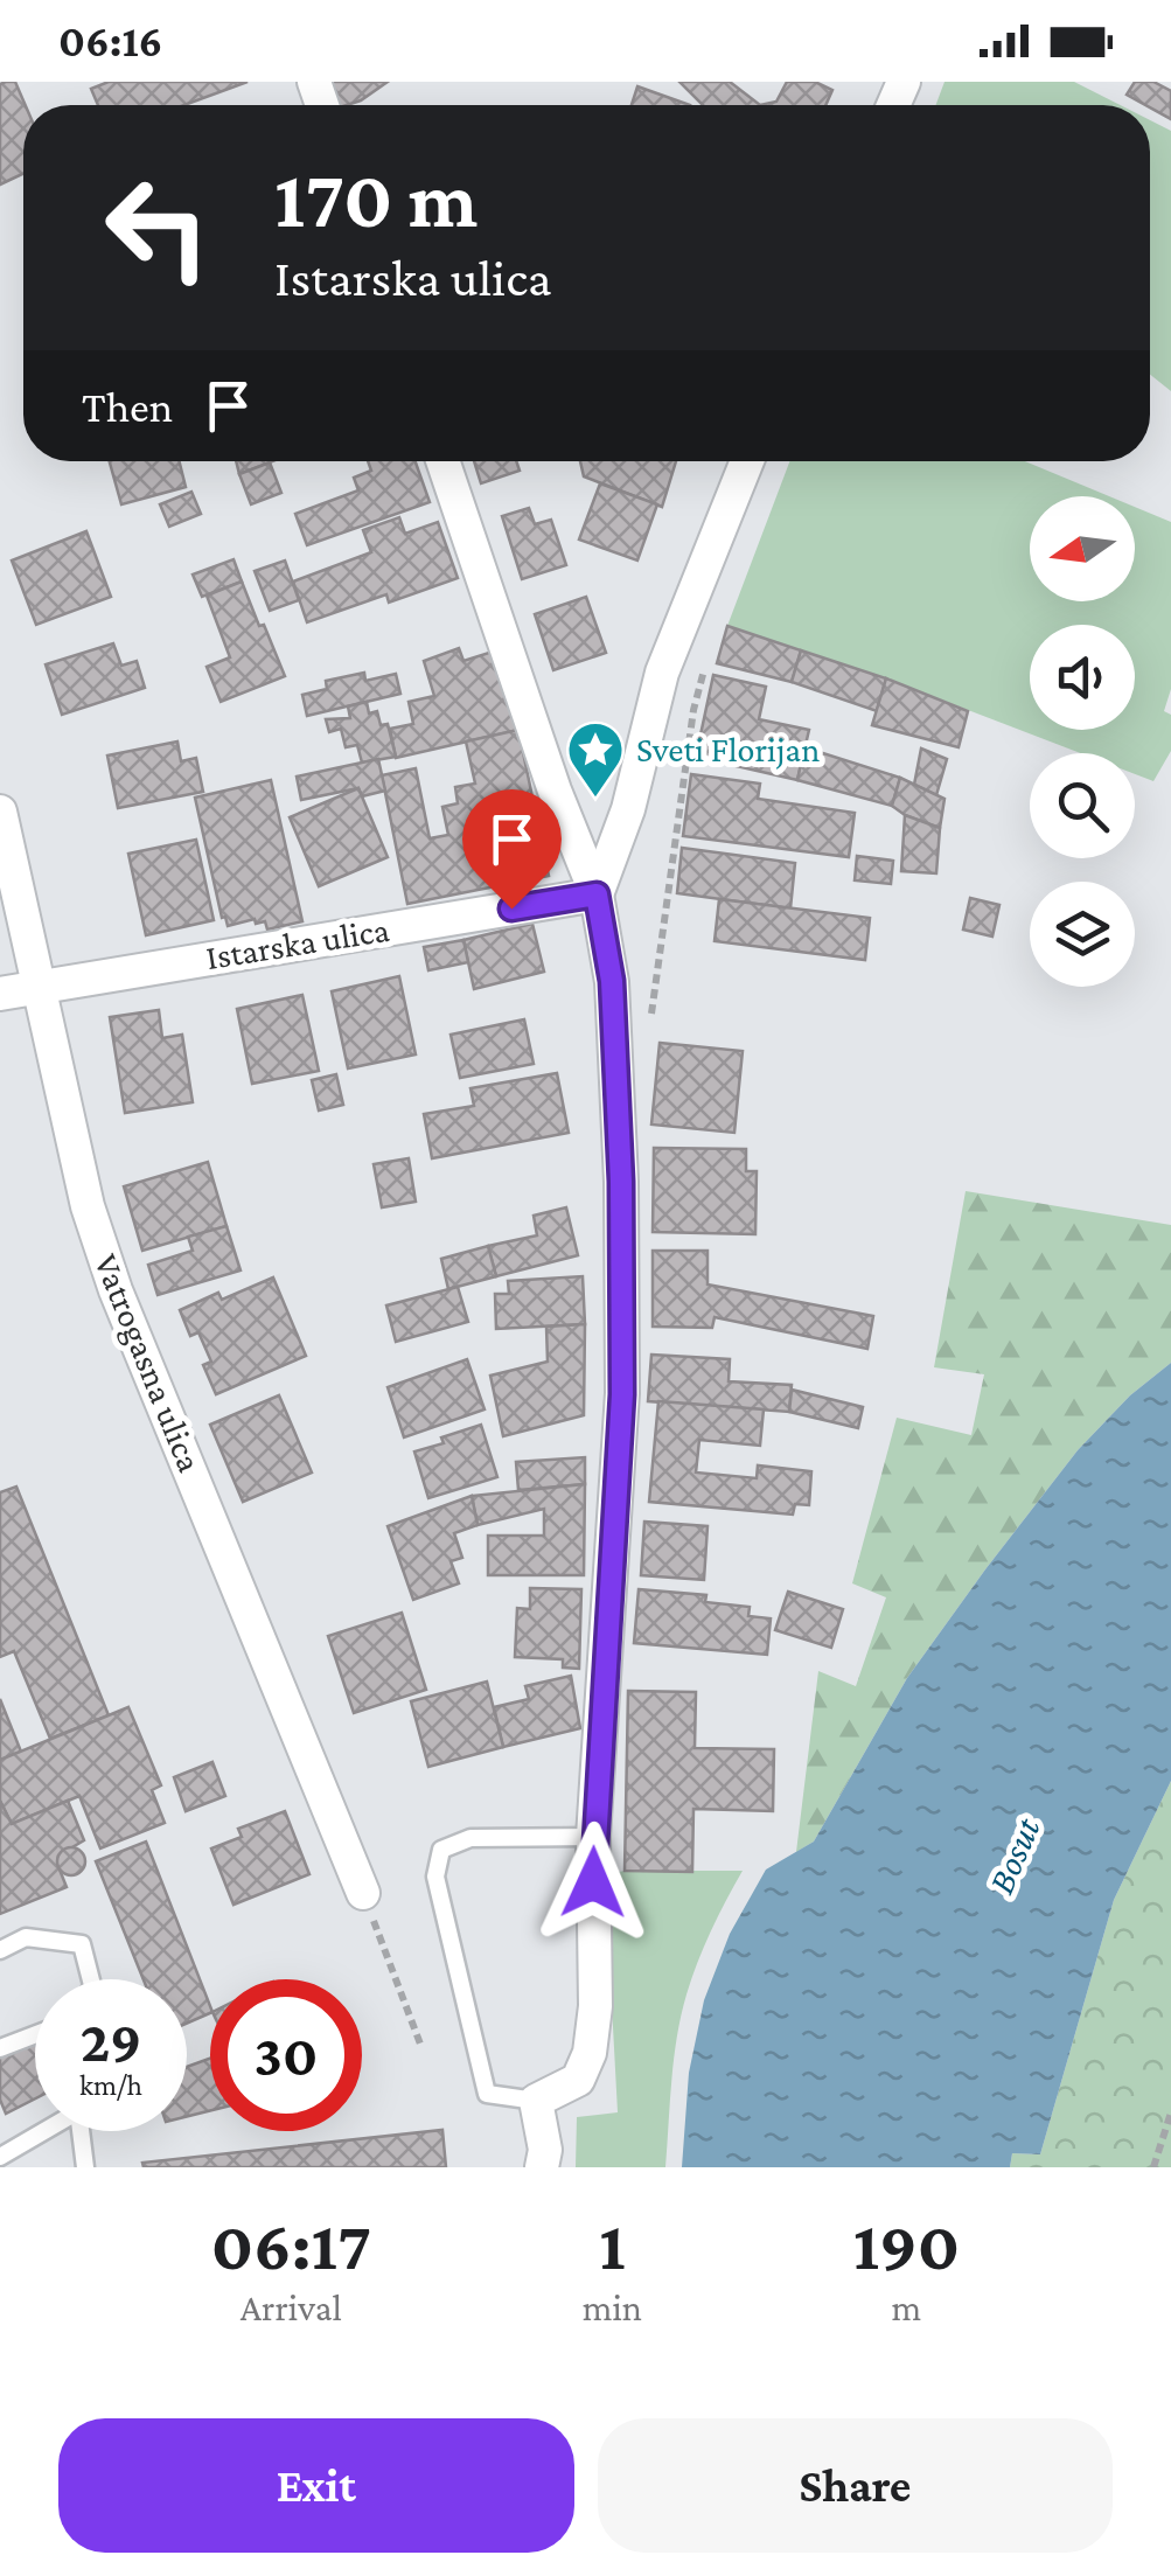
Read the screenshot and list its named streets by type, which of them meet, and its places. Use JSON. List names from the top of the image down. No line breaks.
{"streets":{"street":["Istarska ulica","Vatrogasna ulica"]},"crossings":[["Istarska ulica","Vatrogasna ulica"]],"water":["Bosut"],"places":{"place":["Sveti Florijan"]},"north":"left","page":{"status":"06:16","turn":["170 m","Istarska ulica"],"then":"Then","speed":"29 km/h","limit":"30","eta":["06:17","Arrival","1","min","190","m"],"buttons":["Exit","Share"]}}
